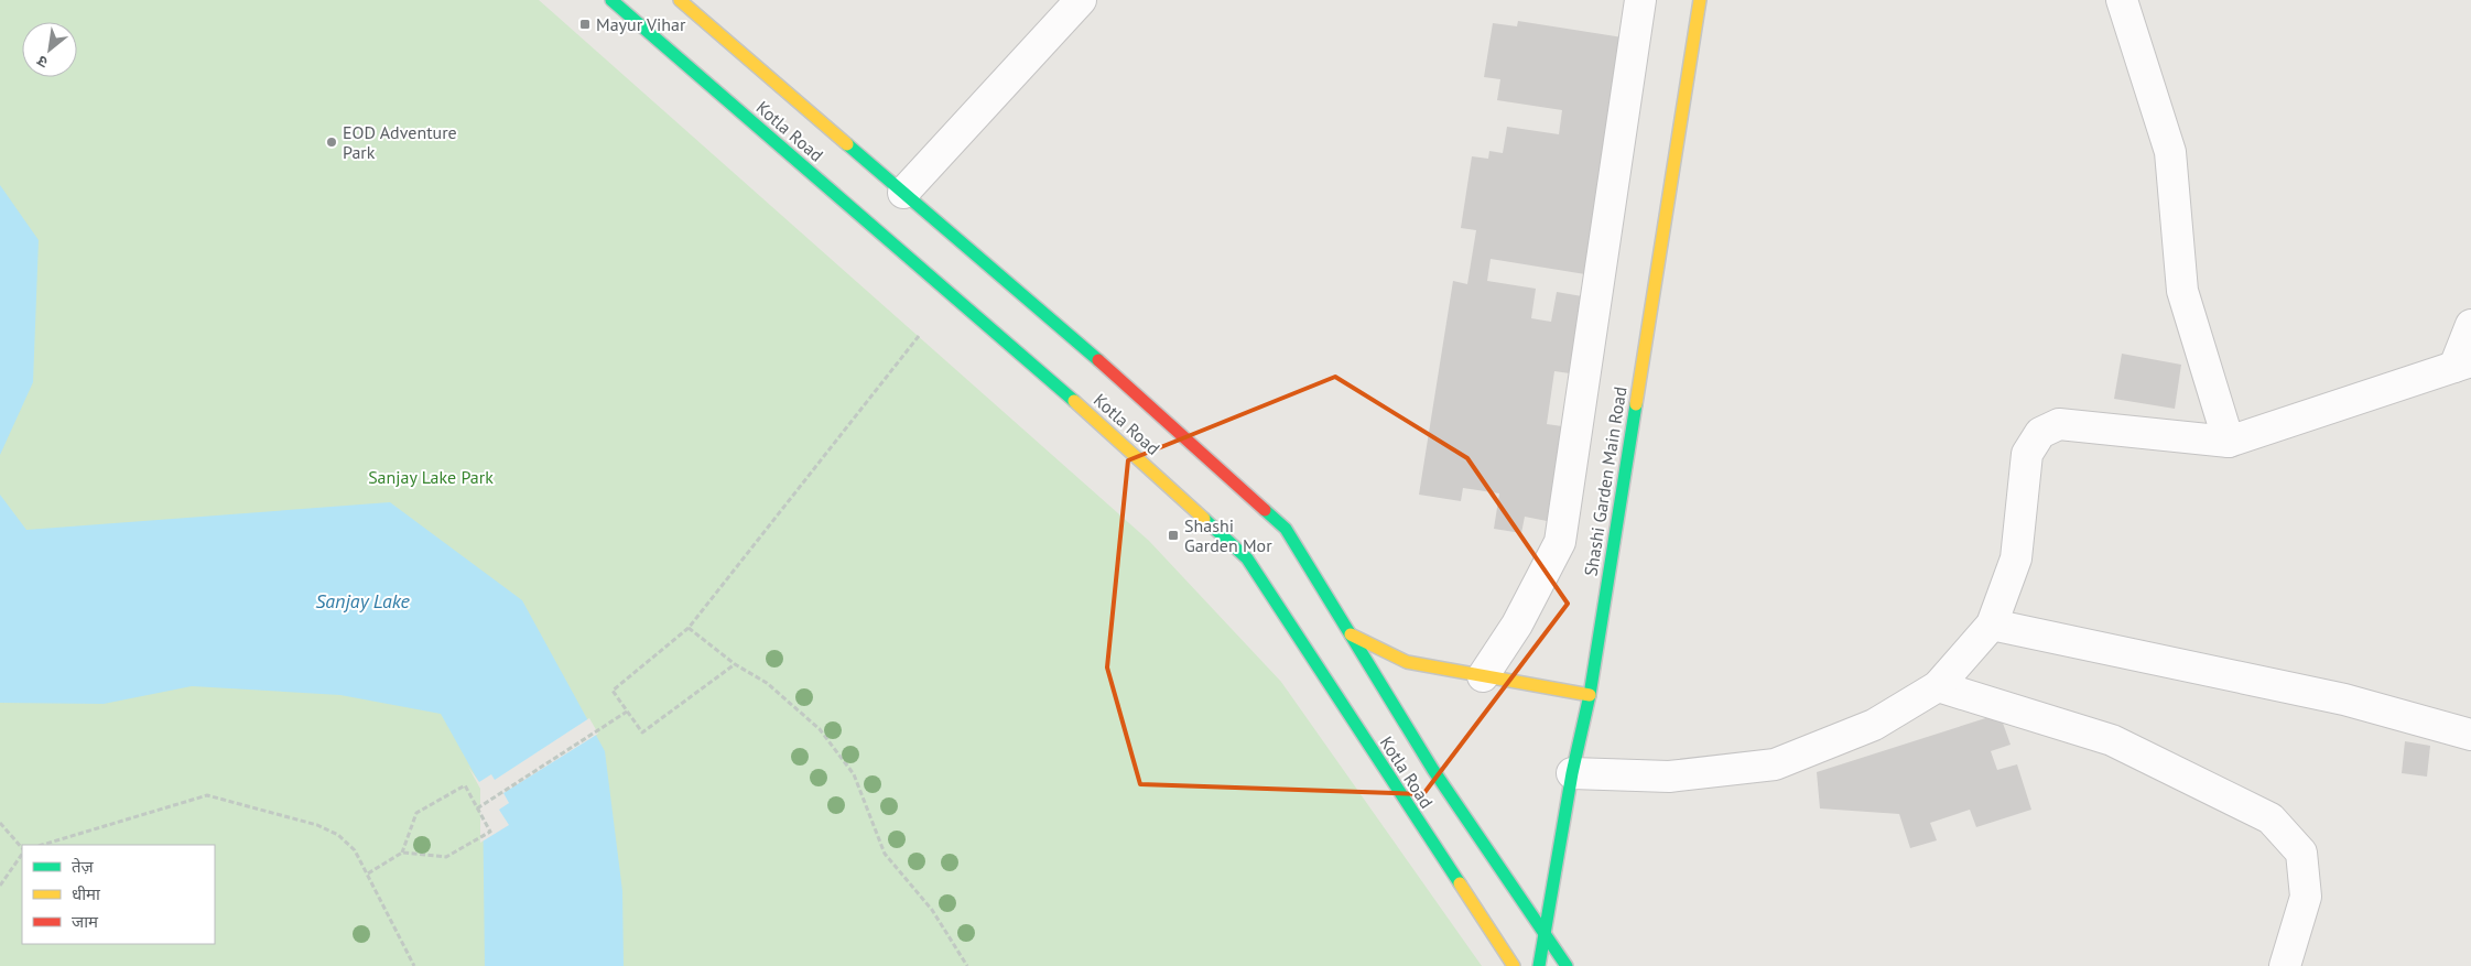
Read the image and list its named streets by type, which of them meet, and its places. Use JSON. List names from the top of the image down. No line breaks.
{"streets":{"main road":["Kotla Road","Shashi Garden Main Road"]},"crossings":[["Kotla Road","Shashi Garden Main Road"]],"water":["Sanjay Lake"],"parks":["Sanjay Lake Park"],"places":{"transit":["Mayur Vihar","Shashi Garden Mor"],"other":["EOD Adventure Park"]},"legend":["तेज़","धीमा","जाम"],"north":"bottom left"}
